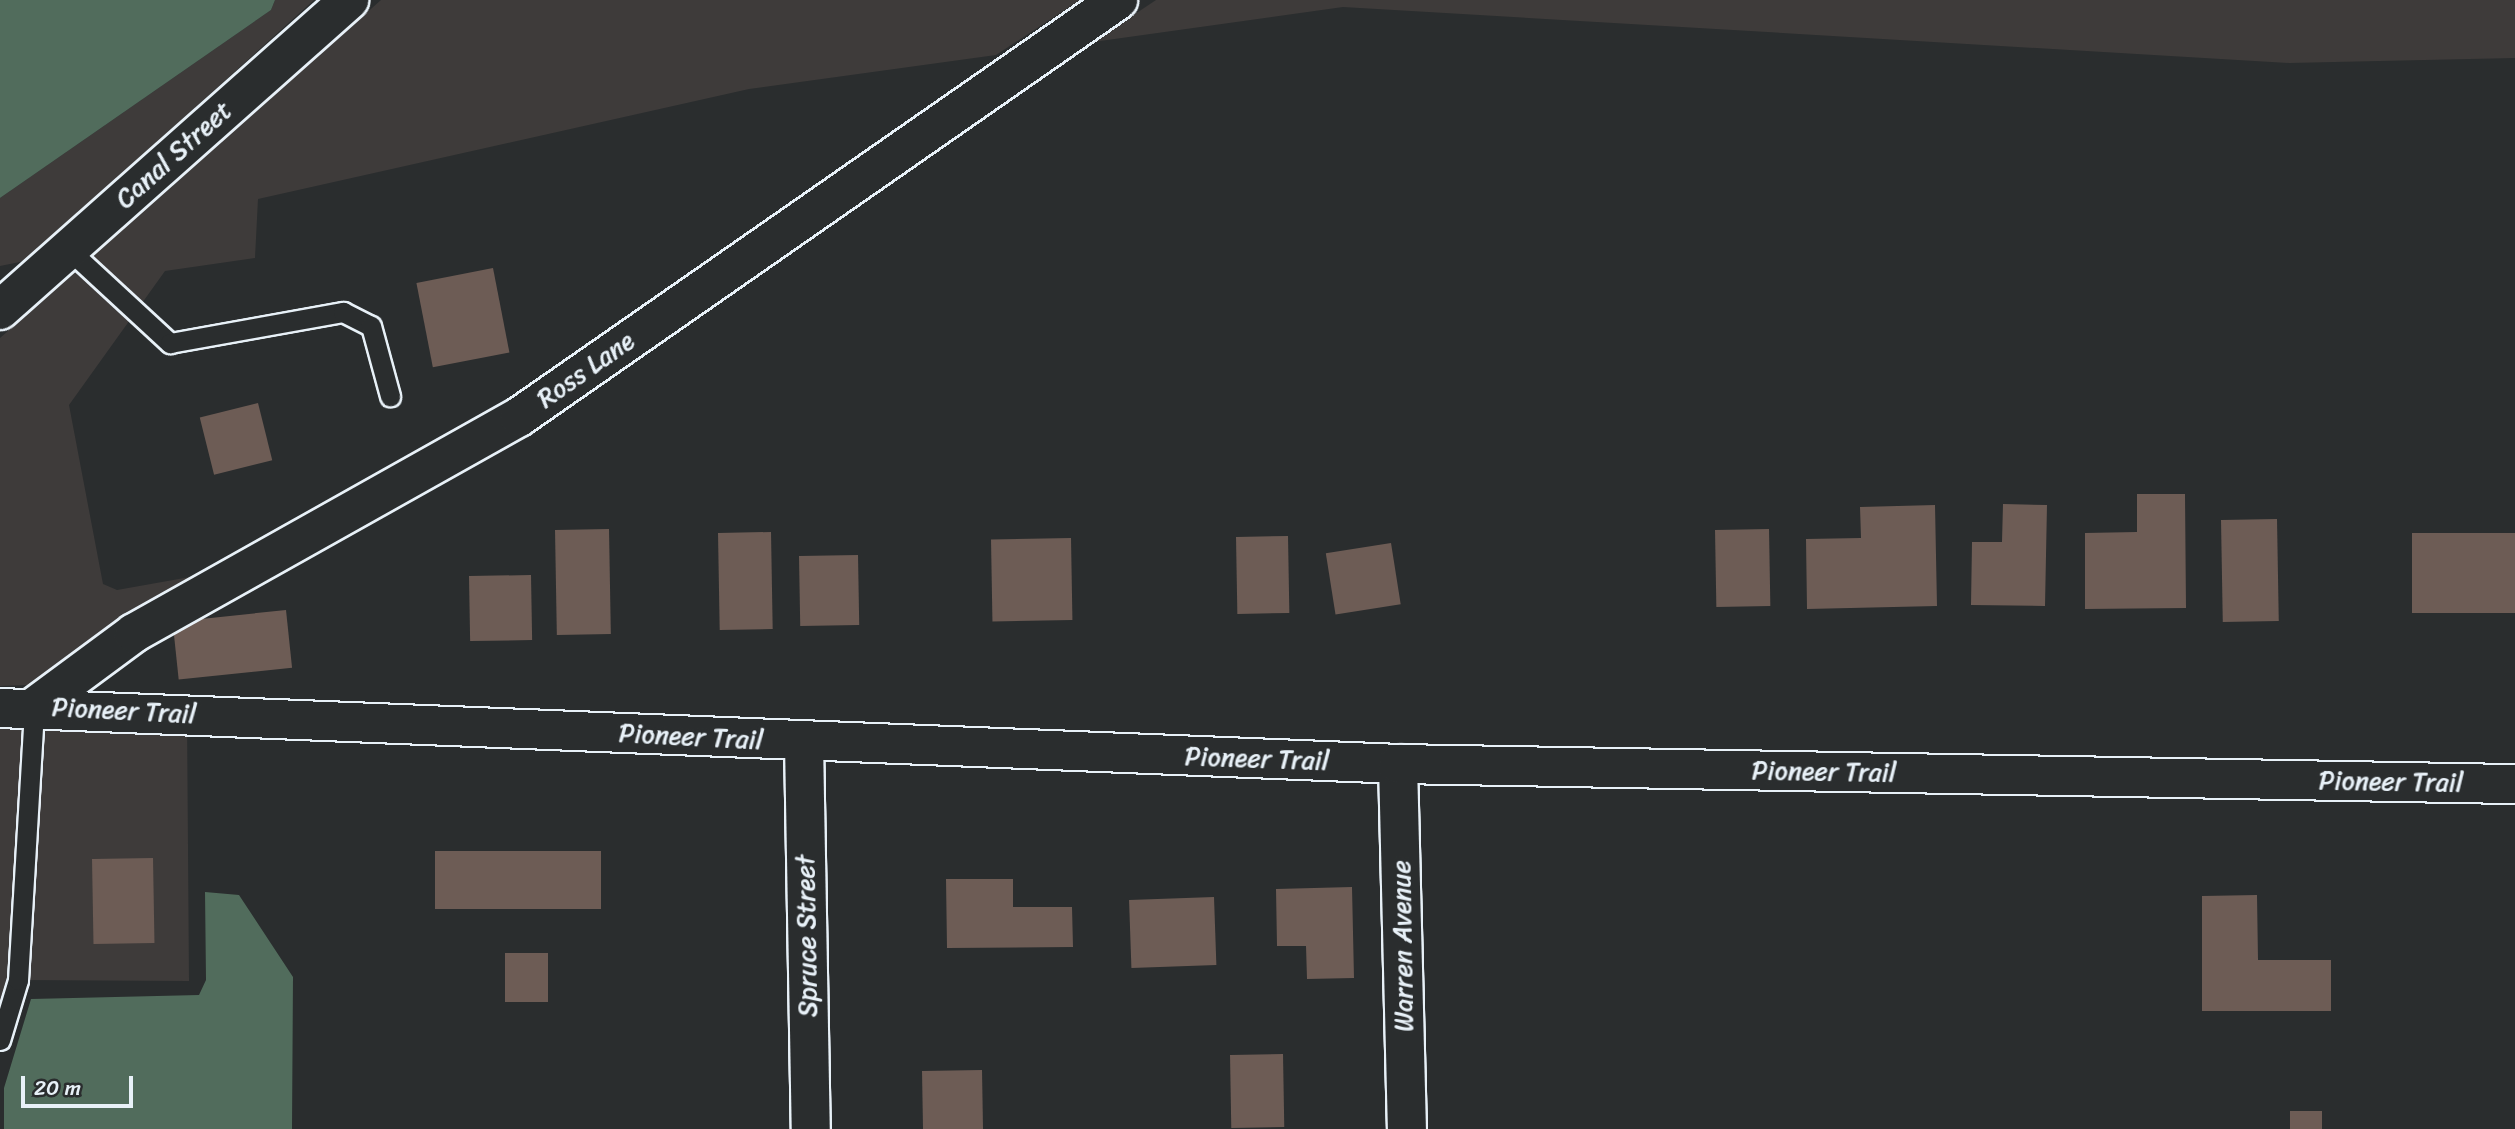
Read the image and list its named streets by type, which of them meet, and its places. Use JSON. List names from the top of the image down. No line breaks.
{"streets":{"street":["Canal Street","Ross Lane","Pioneer Trail","Spruce Street","Warren Avenue"]},"crossings":[["Ross Lane","Pioneer Trail"],["Pioneer Trail","Spruce Street"],["Pioneer Trail","Warren Avenue"]],"scale_bar":"20 m"}
